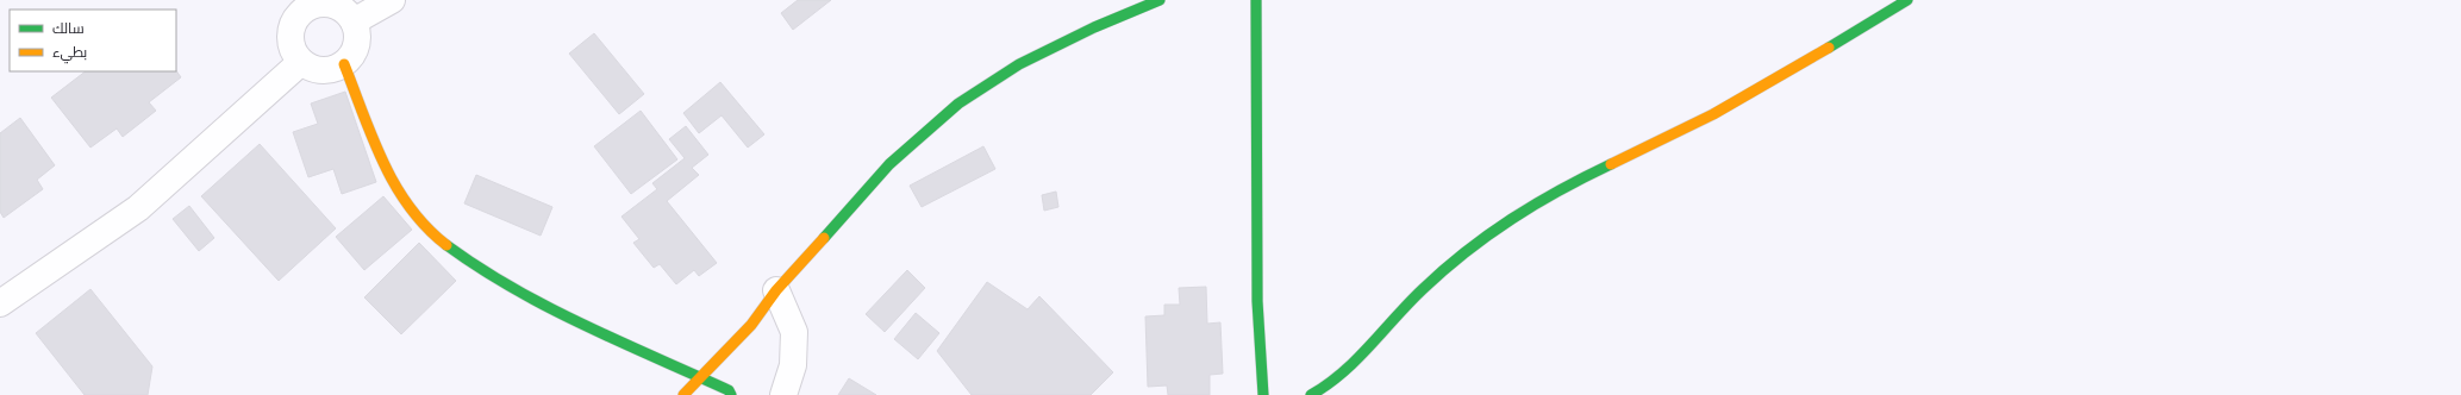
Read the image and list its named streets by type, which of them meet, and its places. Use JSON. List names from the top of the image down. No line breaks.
{"legend":["سالك","بطيء"]}
